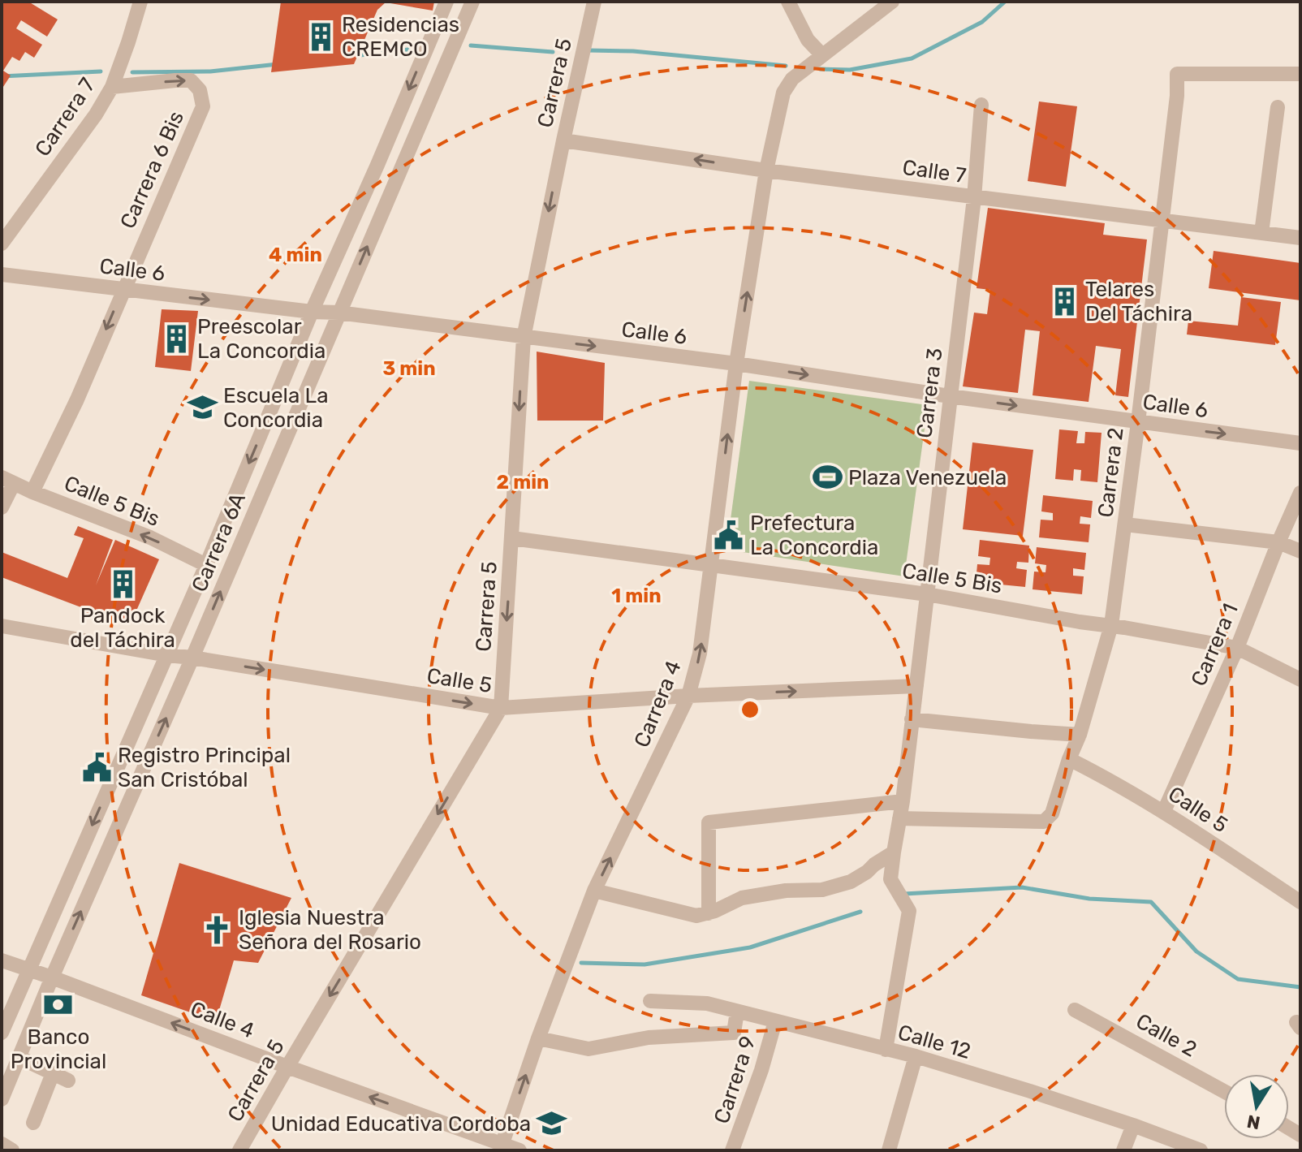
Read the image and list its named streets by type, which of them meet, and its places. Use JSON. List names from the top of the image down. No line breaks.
{"streets":{"street":["Carrera 5","Carrera 7","Carrera 6 Bis","Calle 7","Calle 6","Carrera 3","Carrera 2","Calle 5 Bis","Carrera 6A","Carrera 1","Calle 5","Carrera 4","Calle 4","Calle 2","Calle 12","Carrera 9"]},"crossings":[["Carrera 5","Calle 7"],["Carrera 5","Calle 6"],["Carrera 5","Calle 5 Bis"],["Carrera 5","Calle 5"],["Carrera 5","Calle 4"],["Carrera 7","Carrera 6 Bis"],["Carrera 6 Bis","Calle 6"],["Carrera 6 Bis","Calle 5 Bis"],["Calle 7","Carrera 3"],["Calle 7","Carrera 2"],["Calle 7","Carrera 4"],["Calle 6","Carrera 3"],["Calle 6","Carrera 2"],["Calle 6","Carrera 6A"],["Calle 6","Carrera 4"],["Carrera 3","Carrera 2"],["Carrera 3","Calle 5 Bis"],["Carrera 3","Calle 5"],["Carrera 3","Calle 12"],["Carrera 2","Calle 5 Bis"],["Carrera 2","Calle 5"],["Calle 5 Bis","Carrera 6A"],["Calle 5 Bis","Carrera 1"],["Calle 5 Bis","Carrera 4"],["Carrera 6A","Calle 5"],["Carrera 6A","Calle 4"],["Carrera 1","Calle 5"],["Calle 5","Carrera 4"],["Carrera 4","Calle 4"],["Calle 12","Carrera 9"]],"one_way":["Carrera 5","Calle 6","Calle 5","Carrera 4","Calle 4"],"places":{"building":["Residencias CREMCO","Telares Del Táchira","Preescolar La Concordia","Pandock del Táchira"],"school or university":["Escuela La Concordia","Unidad Educativa Cordoba"],"sports":["Plaza Venezuela"],"public building":["Prefectura La Concordia","Registro Principal San Cristóbal"],"church":["Iglesia Nuestra Señora del Rosario"],"bank":["Banco Provincial"]},"north":"bottom","rings":["4 min","3 min","2 min","1 min"]}
